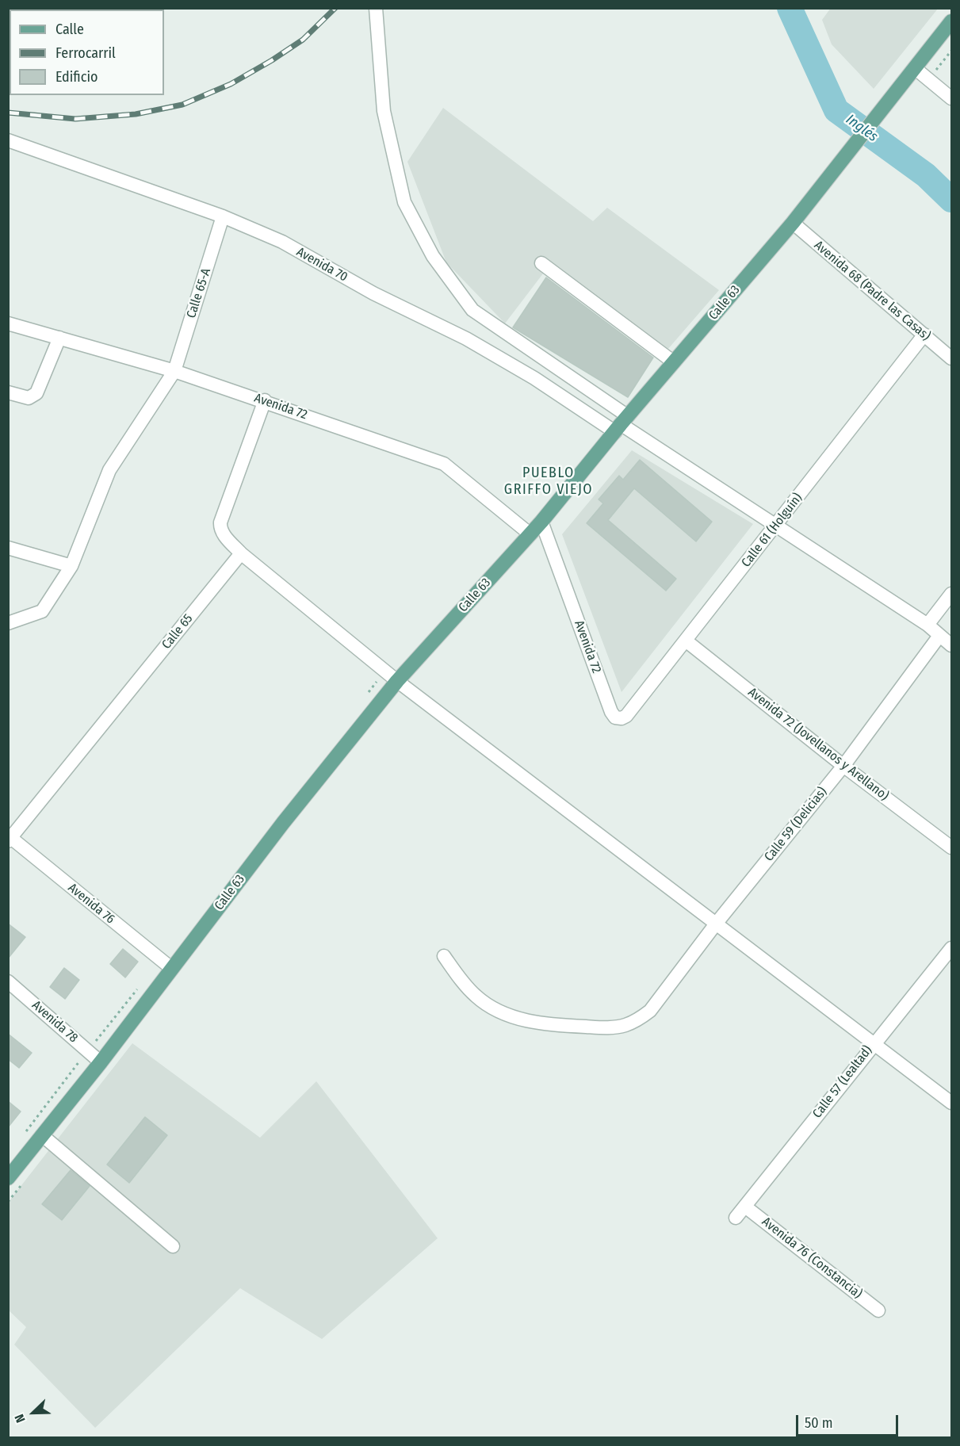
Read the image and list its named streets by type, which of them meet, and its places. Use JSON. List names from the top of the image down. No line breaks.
{"streets":{"main road":["Calle 63"],"street":["Avenida 70","Avenida 68 (Padre las Casas)","Calle 65-A","Avenida 72","Calle 61 (Holguín)","Calle 65","Avenida 72 (Jovellanos y Arellano)","Calle 59 (Delicias)","Avenida 76","Avenida 78","Calle 57 (Lealtad)","Avenida 76 (Constancia)"]},"crossings":[["Avenida 70","Calle 65-A"],["Avenida 70","Calle 63"],["Avenida 68 (Padre las Casas)","Calle 63"],["Avenida 68 (Padre las Casas)","Calle 61 (Holguín)"],["Calle 65-A","Avenida 72"],["Calle 63","Avenida 72"],["Calle 63","Avenida 76"],["Calle 63","Avenida 78"],["Avenida 72","Calle 61 (Holguín)"],["Calle 61 (Holguín)","Avenida 72 (Jovellanos y Arellano)"],["Calle 65","Avenida 76"],["Avenida 72 (Jovellanos y Arellano)","Calle 59 (Delicias)"],["Calle 57 (Lealtad)","Avenida 76 (Constancia)"]],"districts":["PUEBLO GRIFFO VIEJO"],"water":["Inglés"],"legend":["Calle","Ferrocarril","Edificio"],"scale_bar":"50 m","north":"bottom left"}
